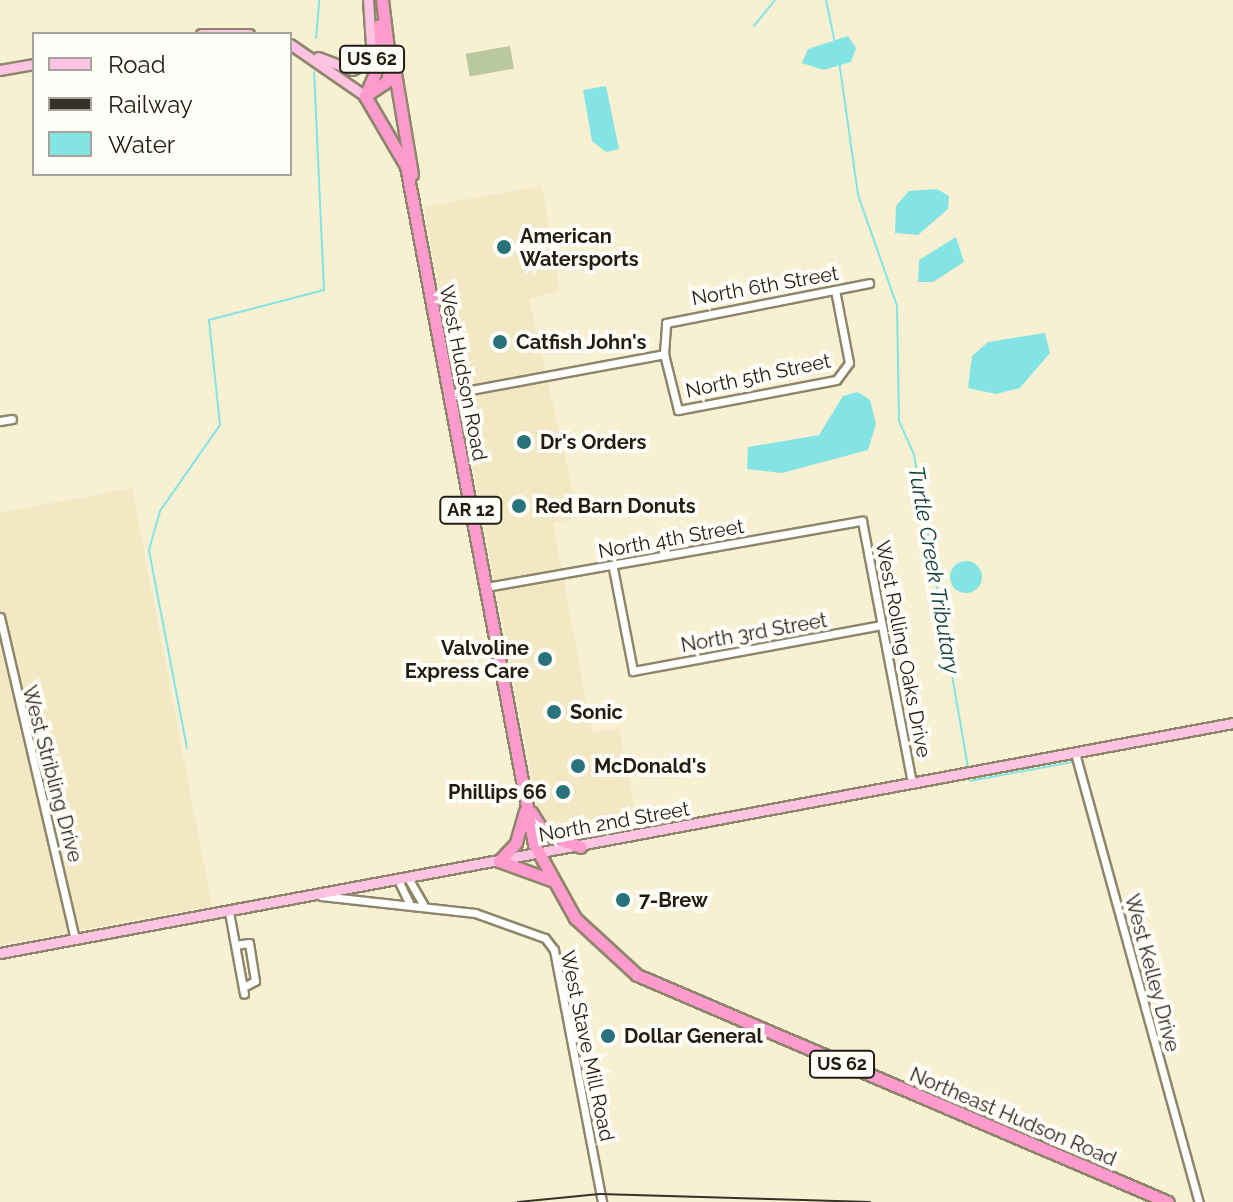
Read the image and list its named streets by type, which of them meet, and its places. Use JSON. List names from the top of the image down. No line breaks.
{"streets":{"highway":["US 62","West Hudson Road","AR 12","Northeast Hudson Road"],"main road":["North 2nd Street"],"street":["North 6th Street","North 5th Street","North 4th Street","North 3rd Street","West Rolling Oaks Drive","West Stribling Drive","West Kelley Drive","West Stave Mill Road"]},"crossings":[["US 62","West Hudson Road"],["US 62","AR 12"],["North 6th Street","North 5th Street"],["West Hudson Road","AR 12"],["West Hudson Road","North 4th Street"],["West Hudson Road","North 2nd Street"],["West Hudson Road","Northeast Hudson Road"],["AR 12","North 2nd Street"],["North 4th Street","North 3rd Street"],["North 4th Street","West Rolling Oaks Drive"],["North 3rd Street","West Rolling Oaks Drive"],["West Rolling Oaks Drive","North 2nd Street"],["West Stribling Drive","North 2nd Street"],["North 2nd Street","West Kelley Drive"],["North 2nd Street","West Stave Mill Road"],["North 2nd Street","Northeast Hudson Road"]],"water":["Turtle Creek Tributary"],"places":["American Watersports","Catfish John's","Dr's Orders","Red Barn Donuts","Valvoline Express Care","Sonic","McDonald's","Phillips 66","7-Brew","Dollar General"],"legend":["Road","Railway","Water"]}
